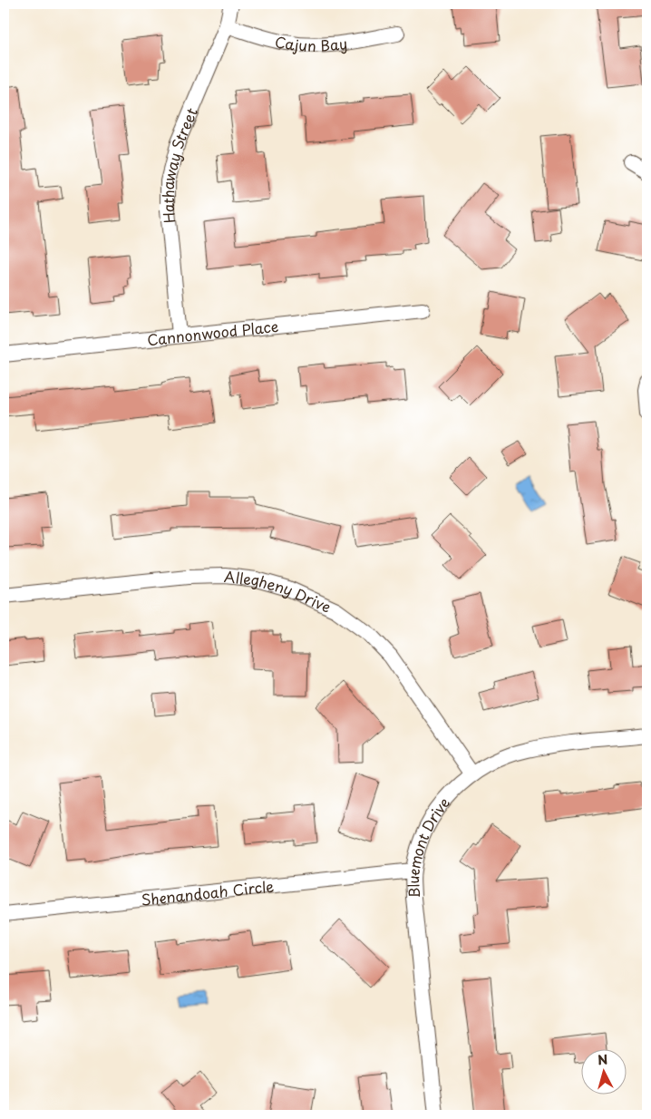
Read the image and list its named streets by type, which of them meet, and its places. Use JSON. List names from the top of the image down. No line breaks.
{"streets":{"street":["Cajun Bay","Hathaway Street","Cannonwood Place","Allegheny Drive","Bluemont Drive","Shenandoah Circle"]},"crossings":[["Cajun Bay","Hathaway Street"],["Hathaway Street","Cannonwood Place"],["Allegheny Drive","Bluemont Drive"],["Bluemont Drive","Shenandoah Circle"]],"north":"top"}
